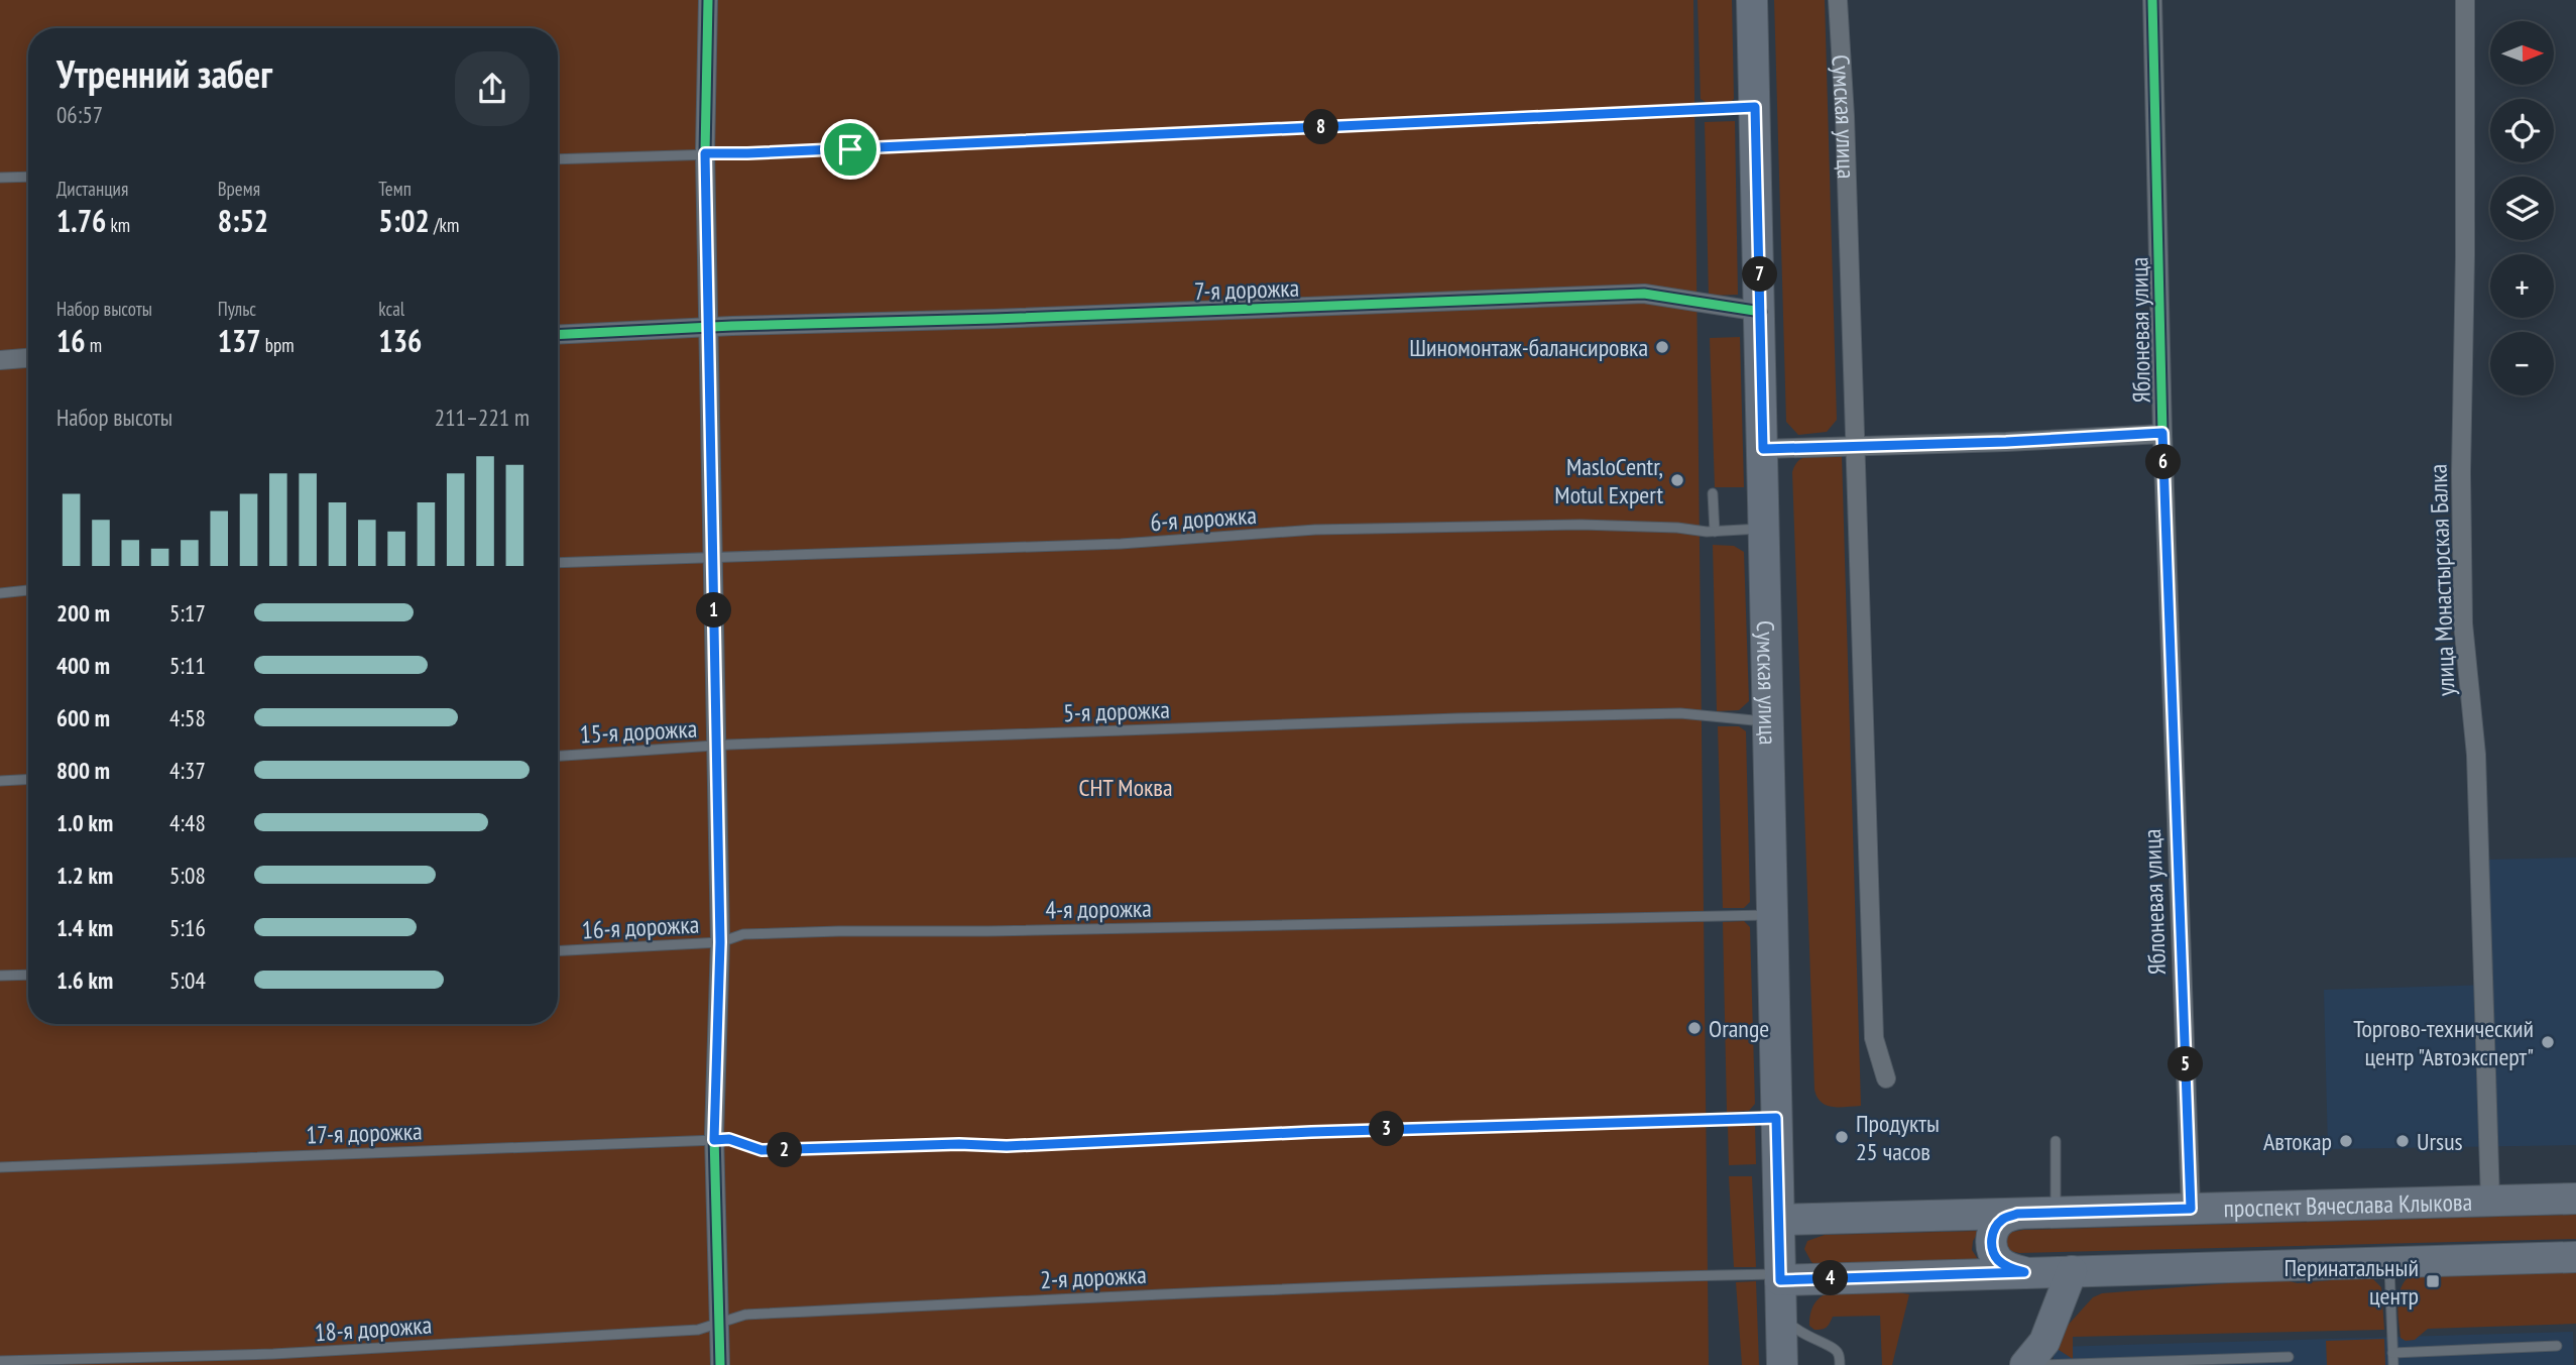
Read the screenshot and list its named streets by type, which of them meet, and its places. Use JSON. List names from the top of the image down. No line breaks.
{"streets":{"main road":["Сумская улица","проспект Вячеслава Клыкова"],"street":["7-я дорожка","Яблоневая улица","улица Монастырская Балка"],"lane":["6-я дорожка","5-я дорожка","15-я дорожка","4-я дорожка","16-я дорожка","17-я дорожка","2-я дорожка","18-я дорожка"]},"crossings":[["Сумская улица","7-я дорожка"],["Сумская улица","6-я дорожка"],["Сумская улица","5-я дорожка"],["Сумская улица","4-я дорожка"],["Сумская улица","проспект Вячеслава Клыкова"],["Сумская улица","2-я дорожка"],["Яблоневая улица","проспект Вячеслава Клыкова"],["улица Монастырская Балка","проспект Вячеслава Клыкова"],["5-я дорожка","15-я дорожка"],["4-я дорожка","16-я дорожка"],["2-я дорожка","18-я дорожка"]],"parks":["СНТ Моква"],"places":{"other":["Шиномонтаж-балансировка","MasloCentr, Motul Expert","Orange","Торгово-технический центр \"Автоэксперт\"","Продукты 25 часов","Автокар","Ursus"],"transit":["Перинатальный центр"]},"north":"right","page":{"map_buttons":["+","−"],"heading":["Утренний забег","06:57"],"pins":["8","7","6","1","5","3","2","4"],"stats":[["Дистанция","1.76 km"],["Время","8:52"],["Темп","5:02 /km"],["Набор высоты","16 m"],["Пульс","137 bpm"],["kcal","136"]],"chart":["Набор высоты","211–221 m"],"list":[{"name":"200 m","note":"5:17"},{"name":"400 m","note":"5:11"},{"name":"600 m","note":"4:58"},{"name":"800 m","note":"4:37"},{"name":"1.0 km","note":"4:48"},{"name":"1.2 km","note":"5:08"},{"name":"1.4 km","note":"5:16"},{"name":"1.6 km","note":"5:04"}]}}
